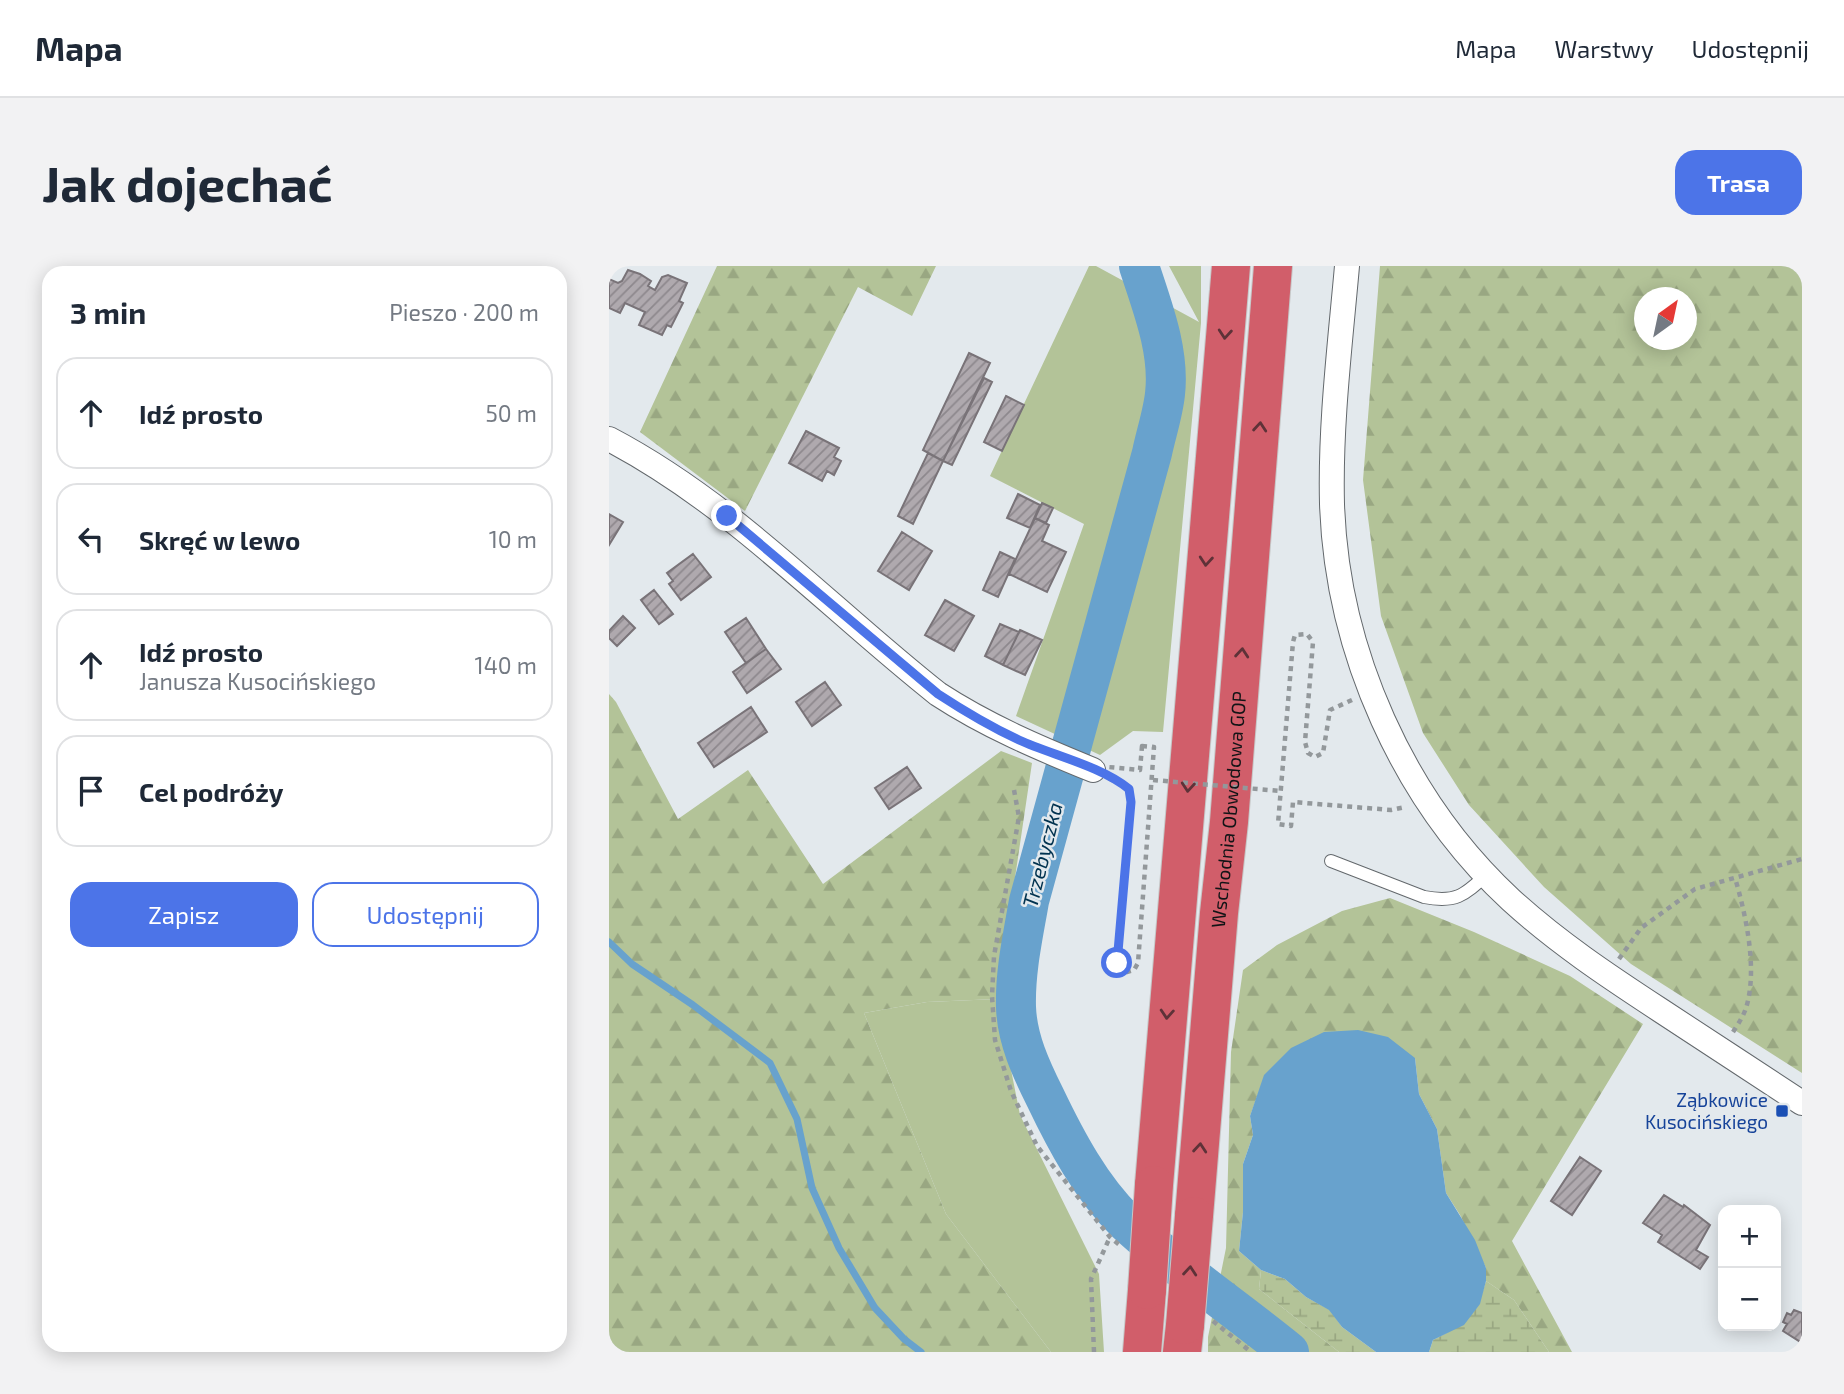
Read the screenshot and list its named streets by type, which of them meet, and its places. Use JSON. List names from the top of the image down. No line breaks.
{"streets":{"highway":["Wschodnia Obwodowa GOP"]},"water":["Trzebyczka"],"places":{"transit":["Ząbkowice Kusocińskiego"]},"north":"top right","page":{"header":"Mapa","nav":["Mapa","Warstwy","Udostępnij"],"buttons":["Trasa",["Zapisz","Udostępnij"]],"title":"Jak dojechać","heading":["3 min","Pieszo · 200 m"],"list":[["Idź prosto","50 m"],["Skręć w lewo","10 m"],["Idź prosto","Janusza Kusocińskiego","140 m"],"Cel podróży"],"map_buttons":["+","−"]}}
